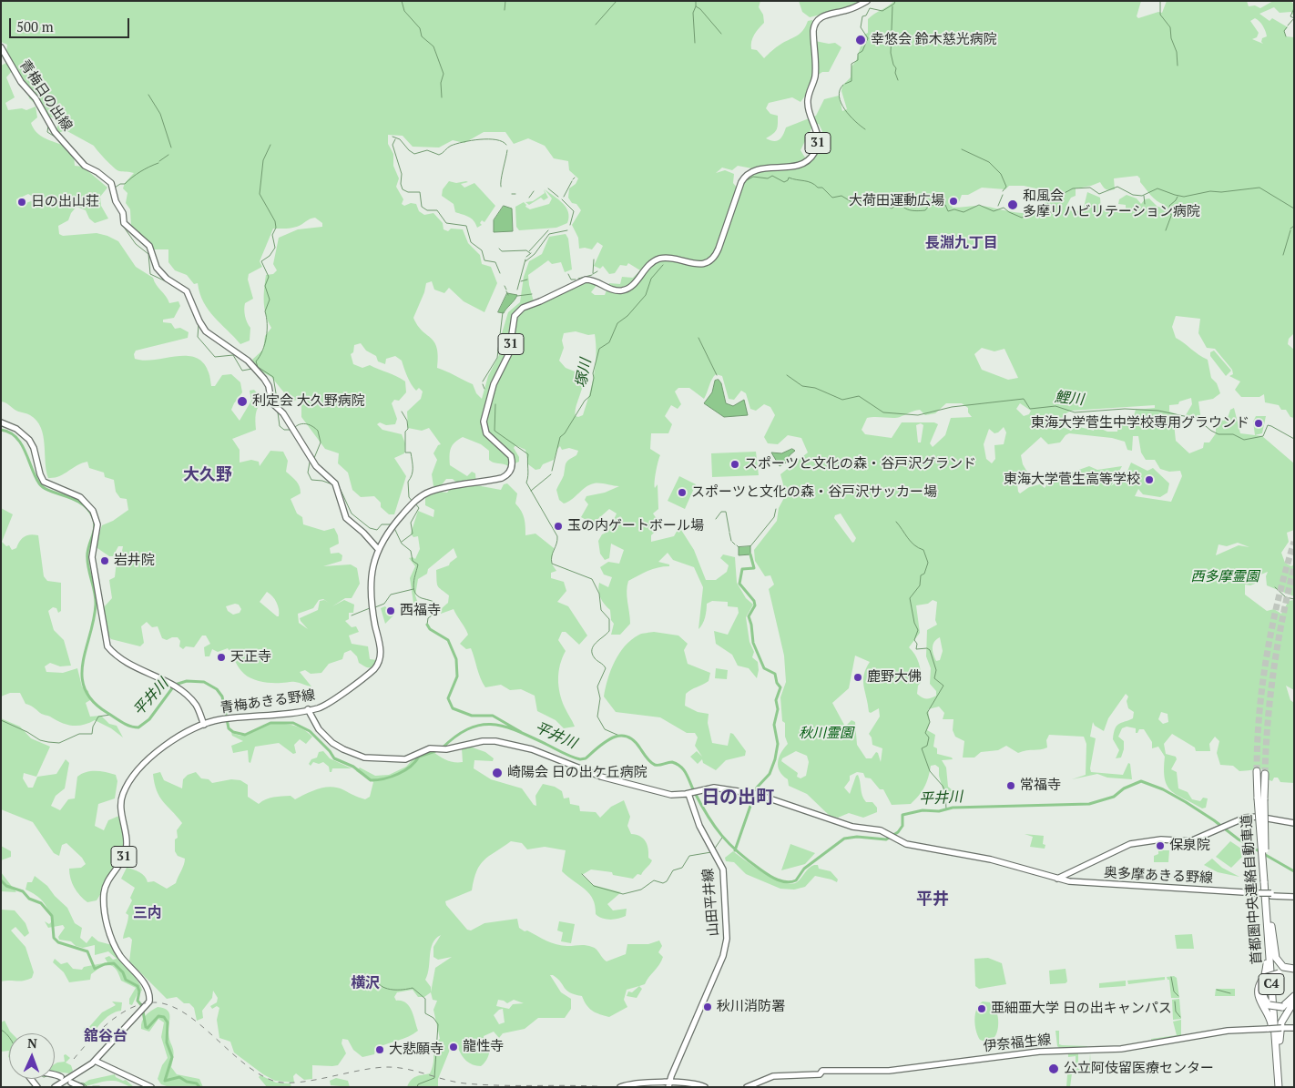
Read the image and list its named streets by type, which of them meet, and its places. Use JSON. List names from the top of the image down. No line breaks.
{"streets":{"highway":["首都圏中央連絡自動車道","C4"],"main road":["青梅日の出線","31","青梅あきる野線","奥多摩あきる野線","山田平井線","伊奈福生線"]},"crossings":[["青梅日の出線","青梅あきる野線"],["奥多摩あきる野線","山田平井線"]],"districts":["長淵九丁目","大久野","日の出町","平井","三内","横沢","舘谷台"],"water":["塚川","鯉川","平井川"],"parks":["西多摩霊園","秋川霊園"],"places":["幸悠会 鈴木慈光病院","大荷田運動広場","日の出山荘","和風会 多摩リハビリテーション病院","利定会 大久野病院","東海大学菅生中学校専用グラウンド","スポーツと文化の森・谷戸沢グランド","東海大学菅生高等学校","スポーツと文化の森・谷戸沢サッカー場","玉の内ゲートボール場","岩井院","西福寺","天正寺","鹿野大佛","崎陽会 日の出ケ丘病院","常福寺","保泉院","秋川消防署","亜細亜大学 日の出キャンパス","龍性寺","大悲願寺","公立阿伎留医療センター"],"scale_bar":"500 m","north":"top"}
